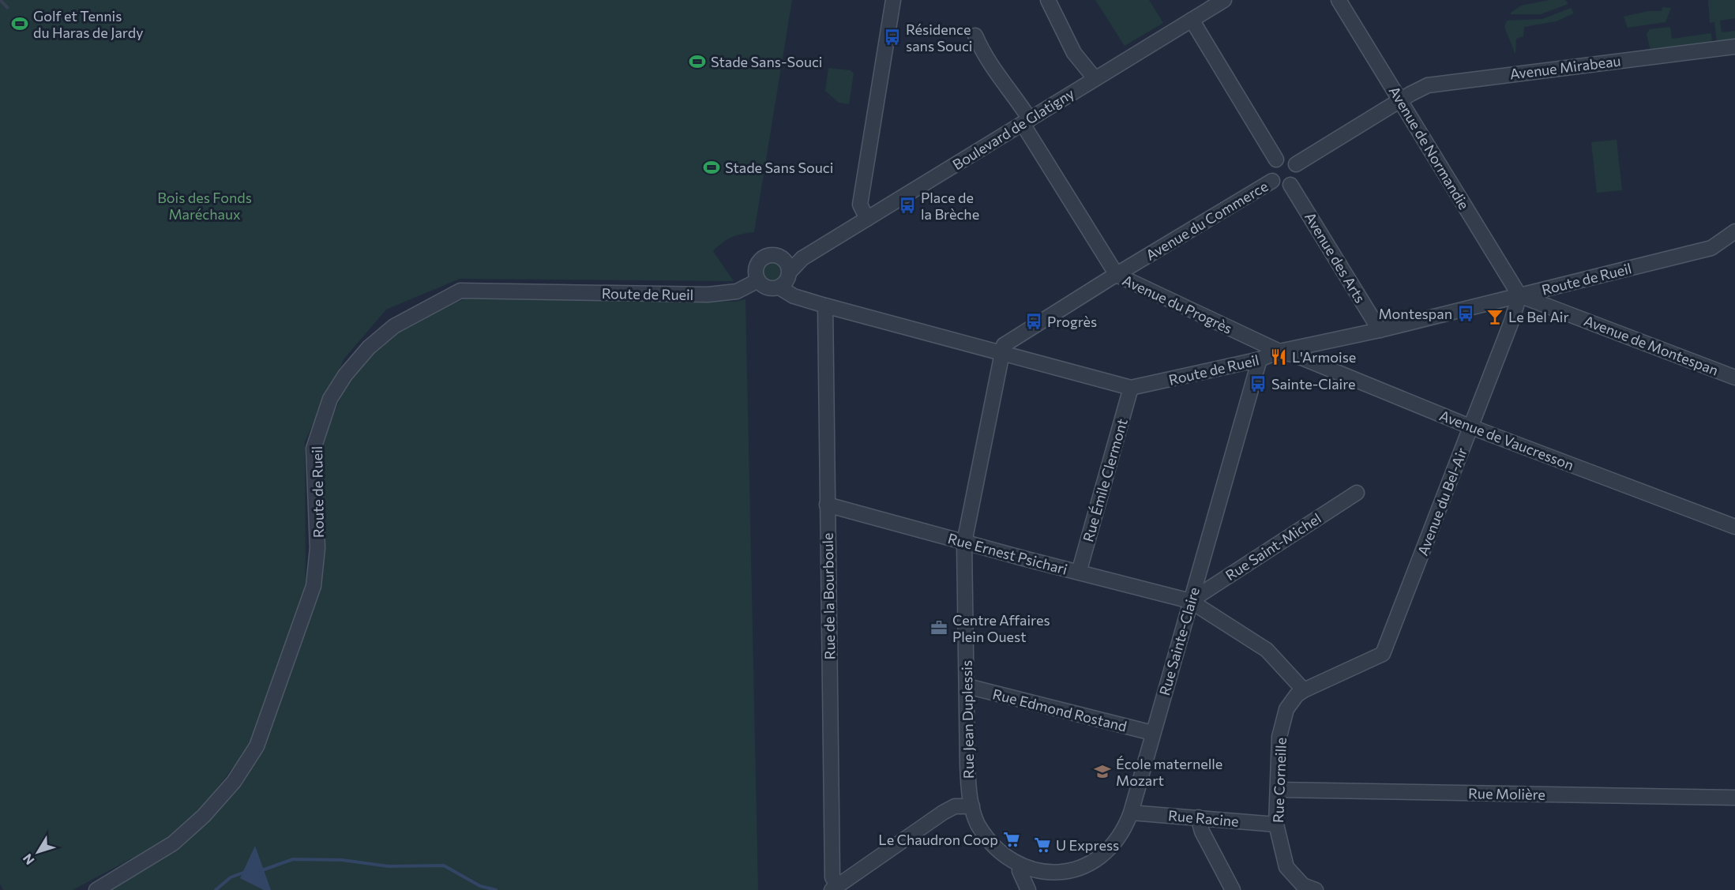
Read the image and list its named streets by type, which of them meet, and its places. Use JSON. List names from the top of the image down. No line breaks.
{"streets":{"street":["Avenue Mirabeau","Boulevard de Glatigny","Avenue de Normandie","Avenue du Commerce","Avenue des Arts","Route de Rueil","Avenue du Progrès","Avenue de Montespan","Avenue de Vaucresson","Rue Émile Clermont","Avenue du Bel-Air","Rue Saint-Michel","Rue Ernest Psichari","Rue de la Bourboule","Rue Sainte-Claire","Rue Edmond Rostand","Rue Jean Duplessis","Rue Corneille","Rue Molière","Rue Racine"]},"crossings":[["Avenue Mirabeau","Avenue de Normandie"],["Boulevard de Glatigny","Route de Rueil"],["Boulevard de Glatigny","Avenue du Progrès"],["Avenue de Normandie","Route de Rueil"],["Avenue de Normandie","Avenue de Montespan"],["Avenue de Normandie","Avenue du Bel-Air"],["Avenue du Commerce","Avenue des Arts"],["Avenue du Commerce","Route de Rueil"],["Avenue du Commerce","Avenue du Progrès"],["Avenue du Commerce","Rue Jean Duplessis"],["Avenue des Arts","Route de Rueil"],["Route de Rueil","Avenue du Progrès"],["Route de Rueil","Avenue de Montespan"],["Route de Rueil","Avenue de Vaucresson"],["Route de Rueil","Rue Émile Clermont"],["Route de Rueil","Avenue du Bel-Air"],["Route de Rueil","Rue de la Bourboule"],["Route de Rueil","Rue Sainte-Claire"],["Route de Rueil","Rue Jean Duplessis"],["Avenue du Progrès","Avenue de Vaucresson"],["Avenue du Progrès","Rue Sainte-Claire"],["Avenue de Montespan","Avenue du Bel-Air"],["Avenue de Vaucresson","Avenue du Bel-Air"],["Avenue de Vaucresson","Rue Sainte-Claire"],["Rue Émile Clermont","Rue Ernest Psichari"],["Avenue du Bel-Air","Rue Corneille"],["Rue Saint-Michel","Rue Ernest Psichari"],["Rue Saint-Michel","Rue Sainte-Claire"],["Rue Ernest Psichari","Rue de la Bourboule"],["Rue Ernest Psichari","Rue Sainte-Claire"],["Rue Ernest Psichari","Rue Jean Duplessis"],["Rue Ernest Psichari","Rue Corneille"],["Rue Sainte-Claire","Rue Edmond Rostand"],["Rue Sainte-Claire","Rue Jean Duplessis"],["Rue Sainte-Claire","Rue Racine"],["Rue Edmond Rostand","Rue Jean Duplessis"],["Rue Corneille","Rue Molière"],["Rue Corneille","Rue Racine"]],"parks":["Bois des Fonds Maréchaux"],"places":{"sports":["Golf et Tennis du Haras de Jardy","Stade Sans-Souci","Stade Sans Souci"],"bus stop":["Résidence sans Souci","Place de la Brèche","Montespan","Progrès","Sainte-Claire"],"bar":["Le Bel Air"],"restaurant":["L'Armoise"],"office":["Centre Affaires Plein Ouest"],"school or university":["École maternelle Mozart"],"supermarket":["Le Chaudron Coop","U Express"]},"north":"bottom left"}
